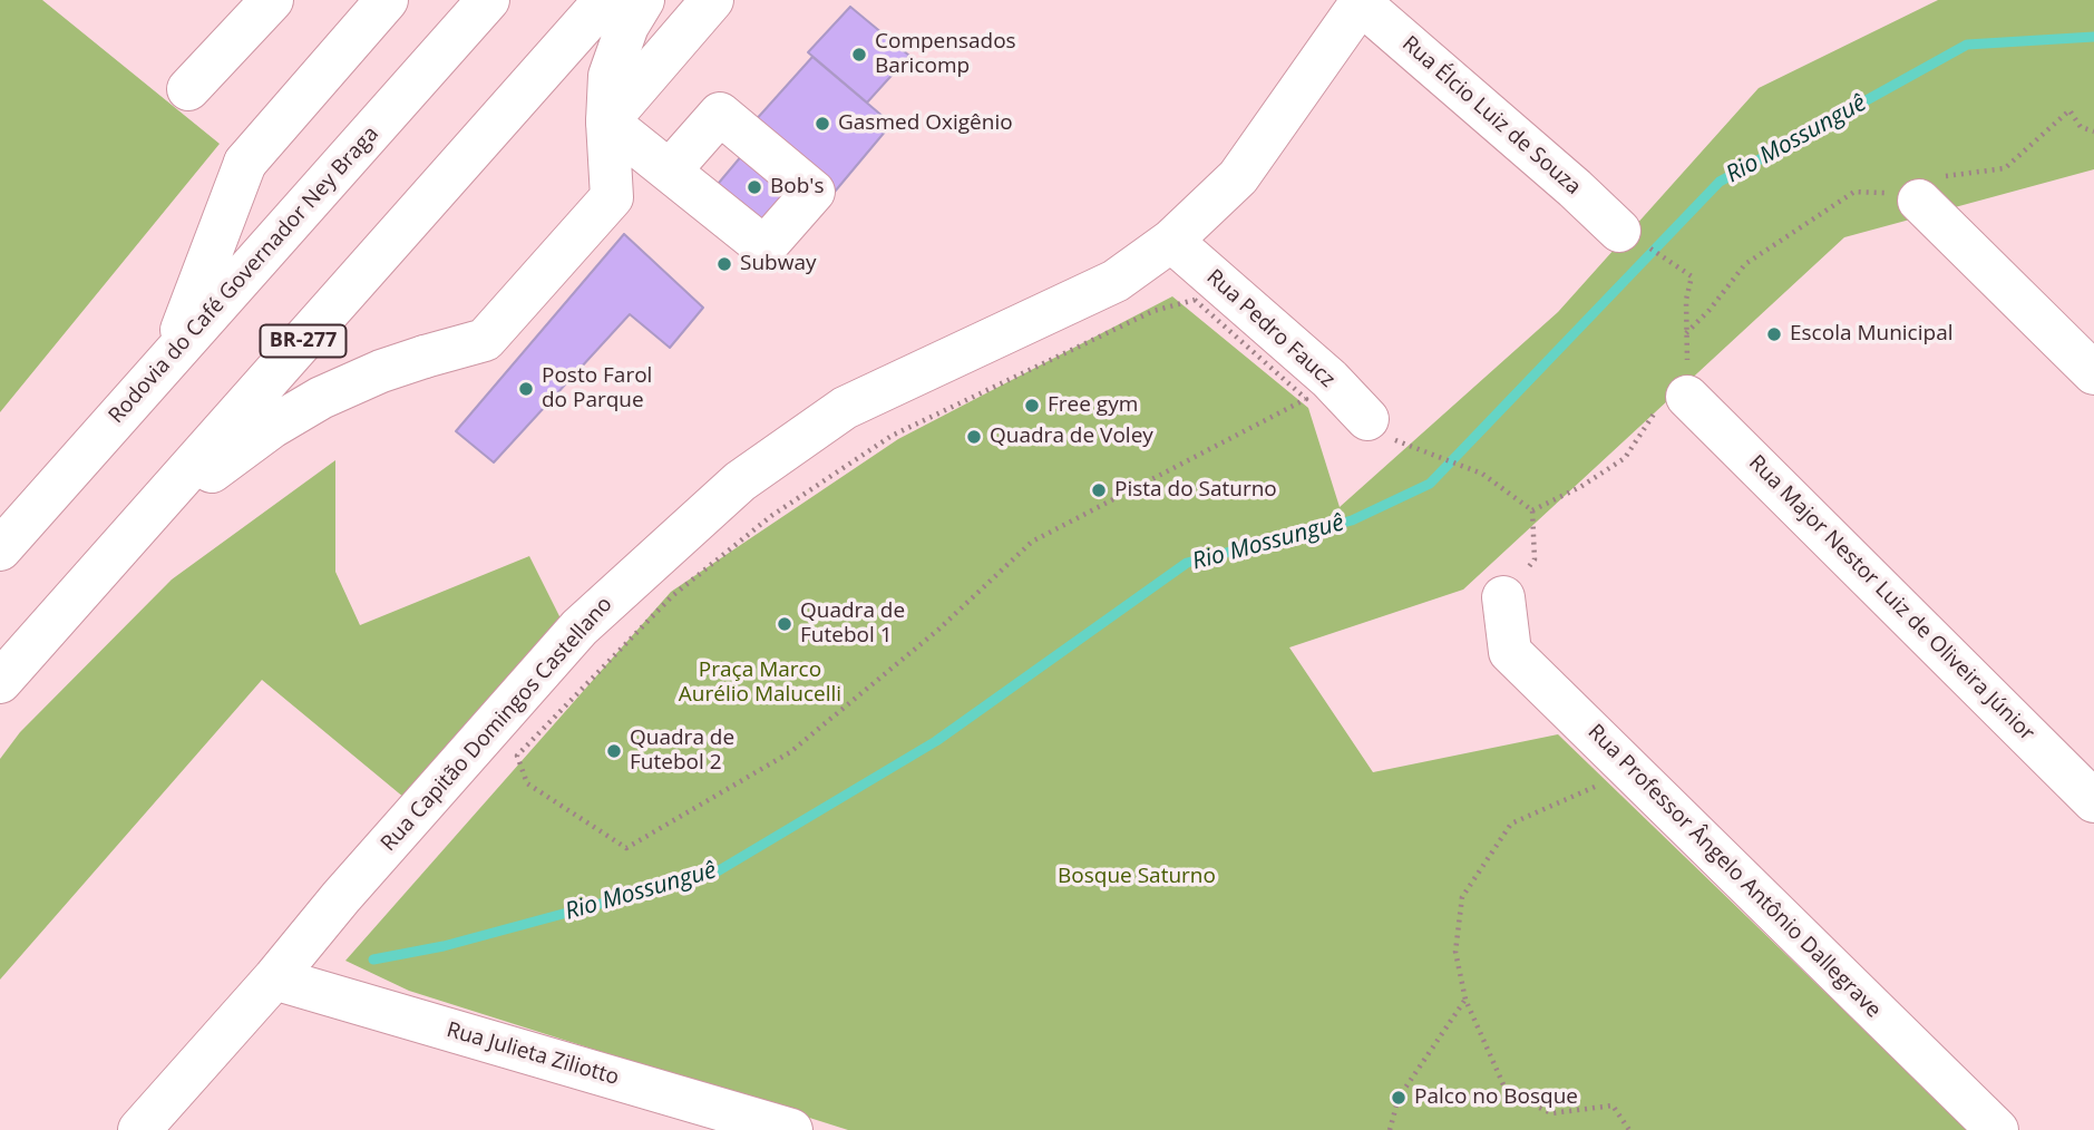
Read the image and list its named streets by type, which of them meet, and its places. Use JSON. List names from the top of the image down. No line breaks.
{"streets":{"main road":["Rua Élcio Luiz de Souza","Rodovia do Café Governador Ney Braga","Rua Pedro Faucz","BR-277","Rua Major Nestor Luiz de Oliveira Júnior","Rua Capitão Domingos Castellano","Rua Professor Ângelo Antônio Dallegrave","Rua Julieta Ziliotto"]},"crossings":[["Rua Élcio Luiz de Souza","Rua Capitão Domingos Castellano"],["Rua Pedro Faucz","Rua Capitão Domingos Castellano"],["Rua Capitão Domingos Castellano","Rua Julieta Ziliotto"]],"water":["Rio Mossunguê"],"parks":["Praça Marco Aurélio Malucelli","Bosque Saturno"],"places":["Compensados Baricomp","Gasmed Oxigênio","Bob's","Subway","Escola Municipal","Posto Farol do Parque","Free gym","Quadra de Voley","Pista do Saturno","Quadra de Futebol 1","Quadra de Futebol 2","Palco no Bosque"]}
